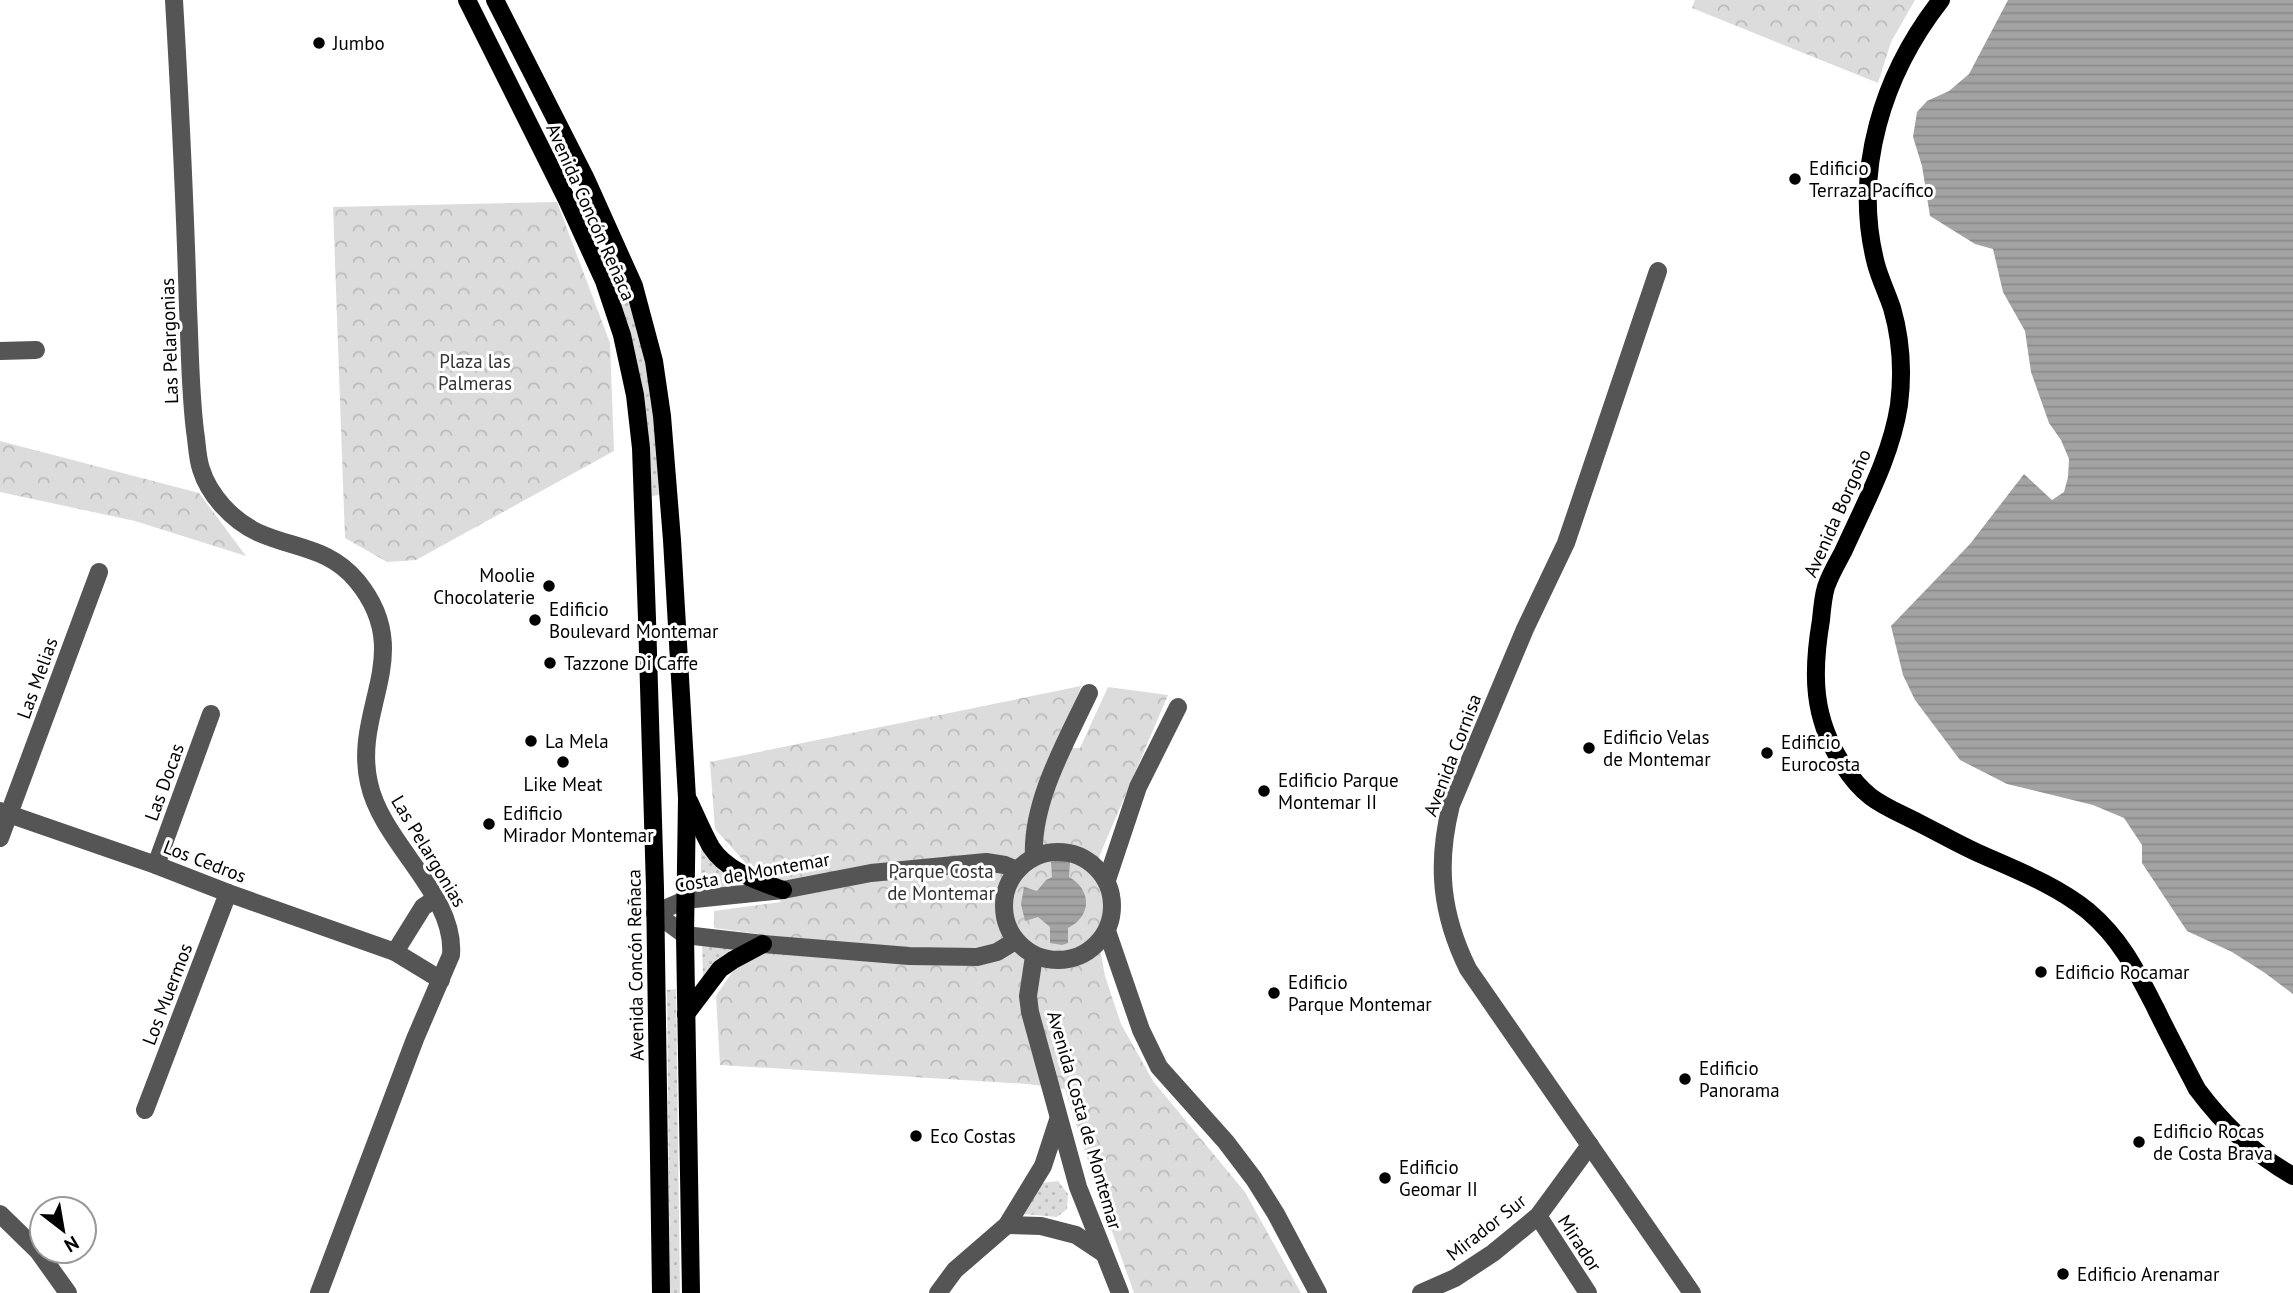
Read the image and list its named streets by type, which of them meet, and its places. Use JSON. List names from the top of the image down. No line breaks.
{"streets":{"main road":["Avenida Concón Reñaca","Avenida Borgoño"],"street":["Las Pelargonias","Las Melias","Avenida Cornisa","Las Docas","Los Cedros","Costa de Montemar","Los Muermos","Avenida Costa de Montemar","Mirador Sur","Mirador"]},"crossings":[["Avenida Concón Reñaca","Costa de Montemar"],["Las Pelargonias","Los Cedros"],["Las Melias","Los Cedros"],["Avenida Cornisa","Mirador Sur"],["Las Docas","Los Cedros"],["Los Cedros","Los Muermos"],["Costa de Montemar","Avenida Costa de Montemar"],["Mirador Sur","Mirador"]],"parks":["Plaza las Palmeras","Parque Costa de Montemar"],"places":["Jumbo","Edificio Terraza Pacífico","Moolie Chocolaterie","Edificio Boulevard Montemar","Tazzone Di Caffe","La Mela","Edificio Velas de Montemar","Edificio Eurocosta","Like Meat","Edificio Parque Montemar II","Edificio Mirador Montemar","Edificio Rocamar","Edificio Parque Montemar","Edificio Panorama","Eco Costas","Edificio Rocas de Costa Brava","Edificio Geomar II","Edificio Arenamar"],"north":"bottom right"}
